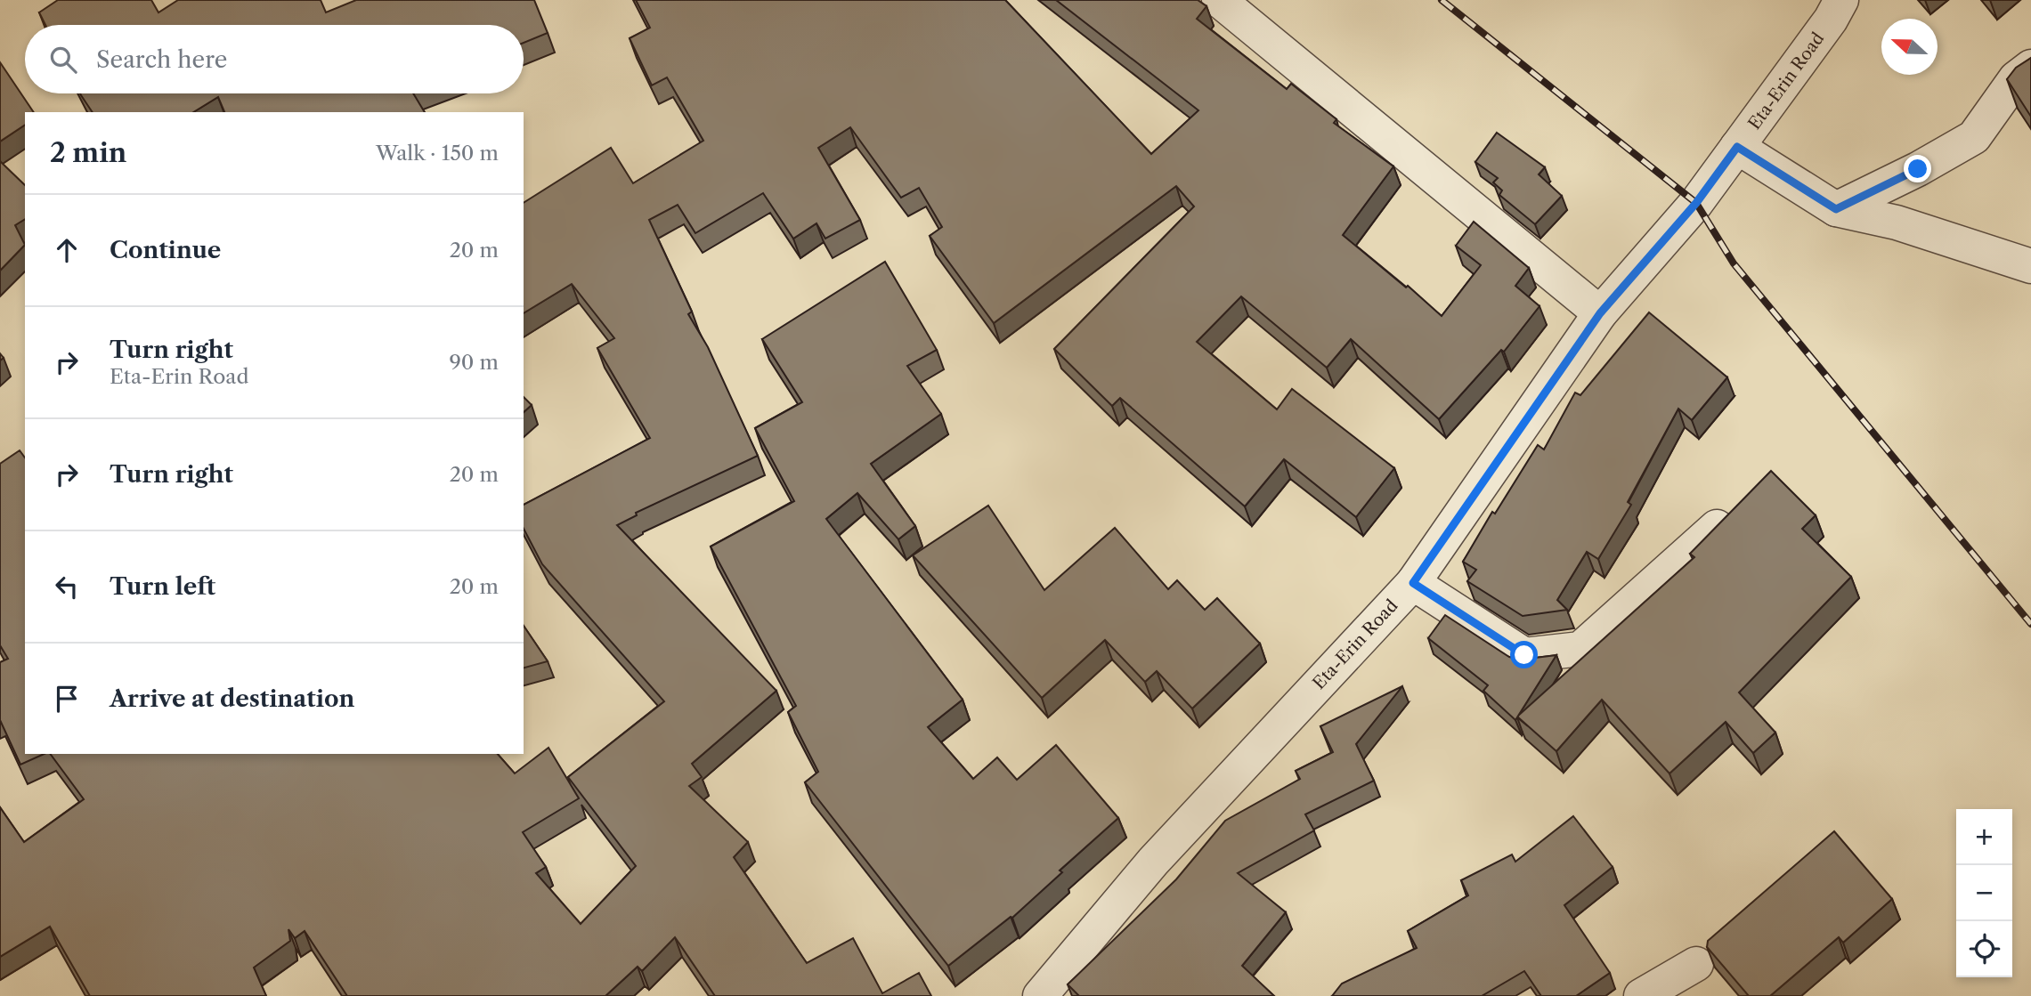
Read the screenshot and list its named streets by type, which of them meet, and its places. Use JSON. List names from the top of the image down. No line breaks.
{"streets":{"street":["Eta-Erin Road"]},"north":"left","page":{"search":"Search here","heading":["2 min","Walk · 150 m"],"list":[["Continue","20 m"],["Turn right","Eta-Erin Road","90 m"],["Turn right","20 m"],["Turn left","20 m"],"Arrive at destination"],"map_buttons":["+","−"]}}
